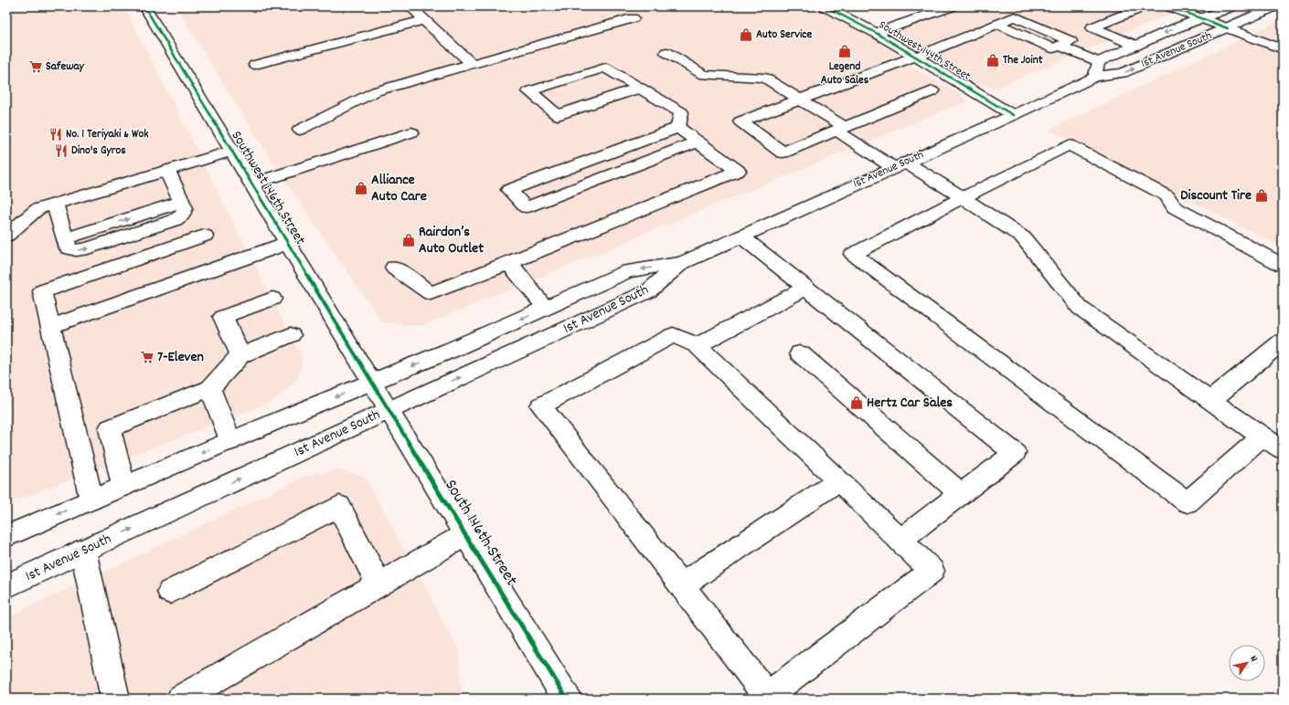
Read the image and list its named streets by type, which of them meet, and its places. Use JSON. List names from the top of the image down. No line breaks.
{"streets":{"main road":["1st Avenue South","Southwest 144th Street","Southwest 146th Street","South 146th Street"]},"crossings":[["1st Avenue South","Southwest 144th Street"],["1st Avenue South","Southwest 146th Street"],["1st Avenue South","South 146th Street"],["Southwest 146th Street","South 146th Street"]],"places":{"shop":["Auto Service","Legend Auto Sales","The Joint","Alliance Auto Care","Discount Tire","Rairdon’s Auto Outlet","Hertz Car Sales"],"supermarket":["Safeway","7-Eleven"],"restaurant":["No. 1 Teriyaki & Wok","Dino's Gyros"]},"north":"top right"}
